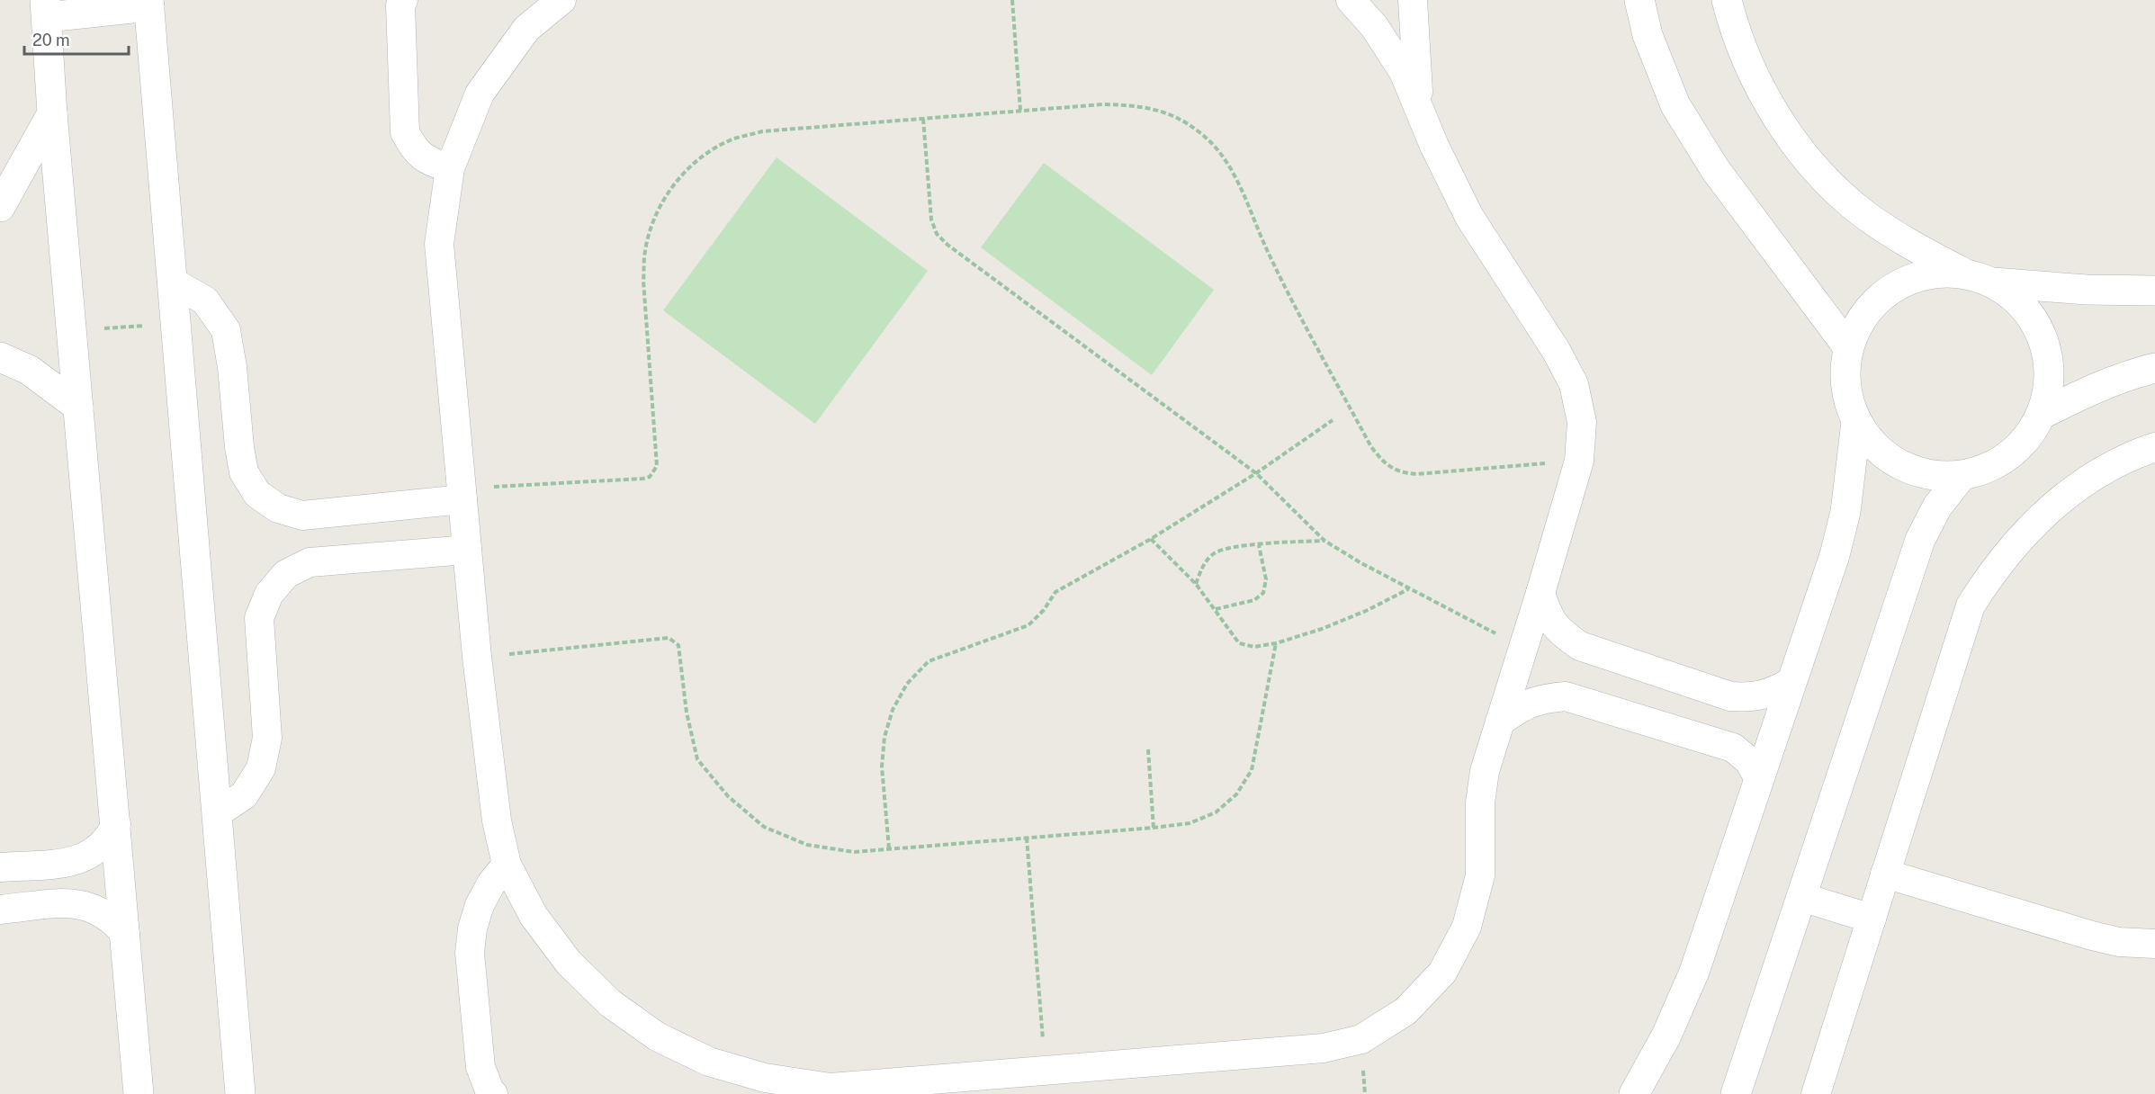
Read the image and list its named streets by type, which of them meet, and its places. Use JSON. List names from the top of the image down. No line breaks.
{"scale_bar":"20 m"}
